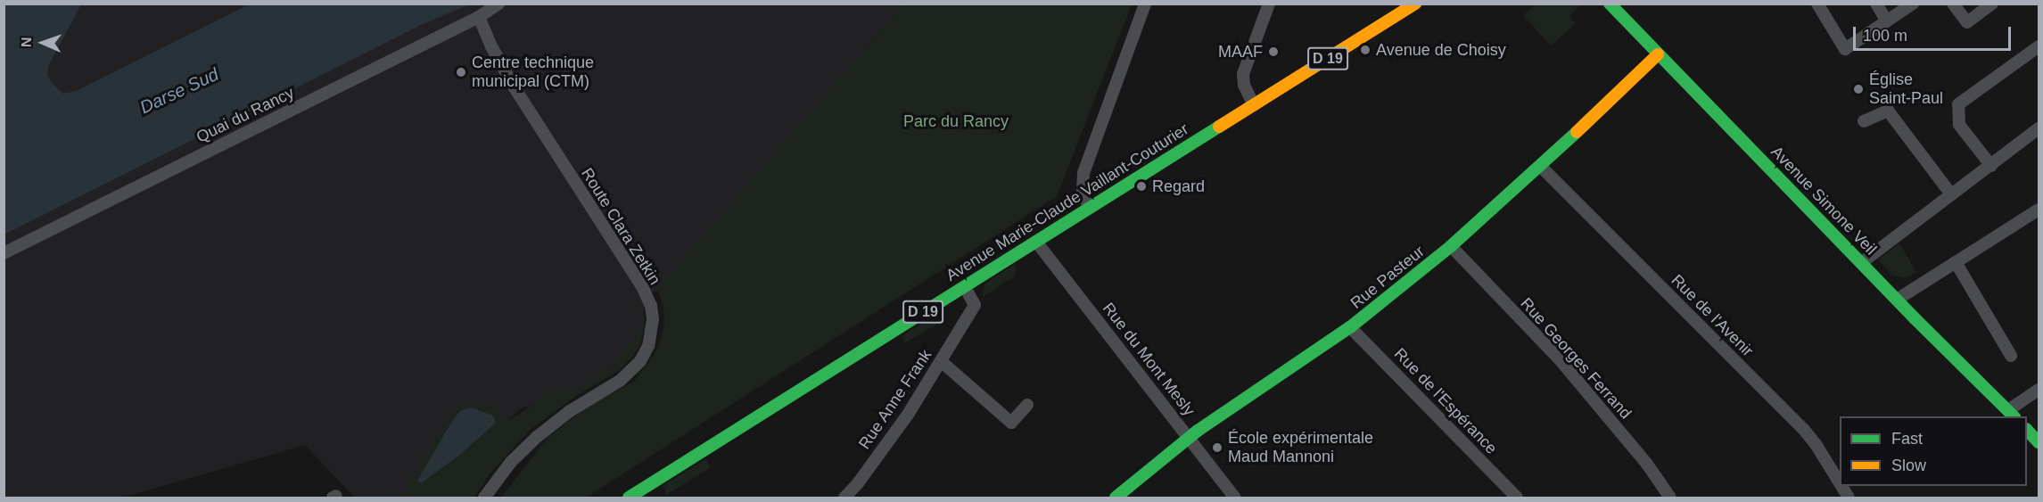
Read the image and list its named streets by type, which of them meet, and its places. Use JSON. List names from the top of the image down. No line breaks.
{"streets":{"street":["D 19","Quai du Rancy","Avenue Simone Veil","Avenue Marie-Claude Vaillant-Couturier","Route Clara Zetkin","Rue Pasteur","Rue de l'Avenir","Rue Georges Ferrand","Rue du Mont Mesly","Rue Anne Frank","Rue de l'Espérance"]},"crossings":[["Quai du Rancy","Route Clara Zetkin"],["Avenue Simone Veil","Rue Pasteur"],["Avenue Marie-Claude Vaillant-Couturier","Rue du Mont Mesly"],["Avenue Marie-Claude Vaillant-Couturier","Rue Anne Frank"],["Rue Pasteur","Rue de l'Avenir"],["Rue Pasteur","Rue Georges Ferrand"],["Rue Pasteur","Rue du Mont Mesly"],["Rue Pasteur","Rue de l'Espérance"]],"water":["Darse Sud"],"parks":["Parc du Rancy"],"places":["Avenue de Choisy","MAAF","Centre technique municipal (CTM)","Église Saint-Paul","Regard","École expérimentale Maud Mannoni"],"legend":["Fast","Slow"],"scale_bar":"100 m","north":"left"}
